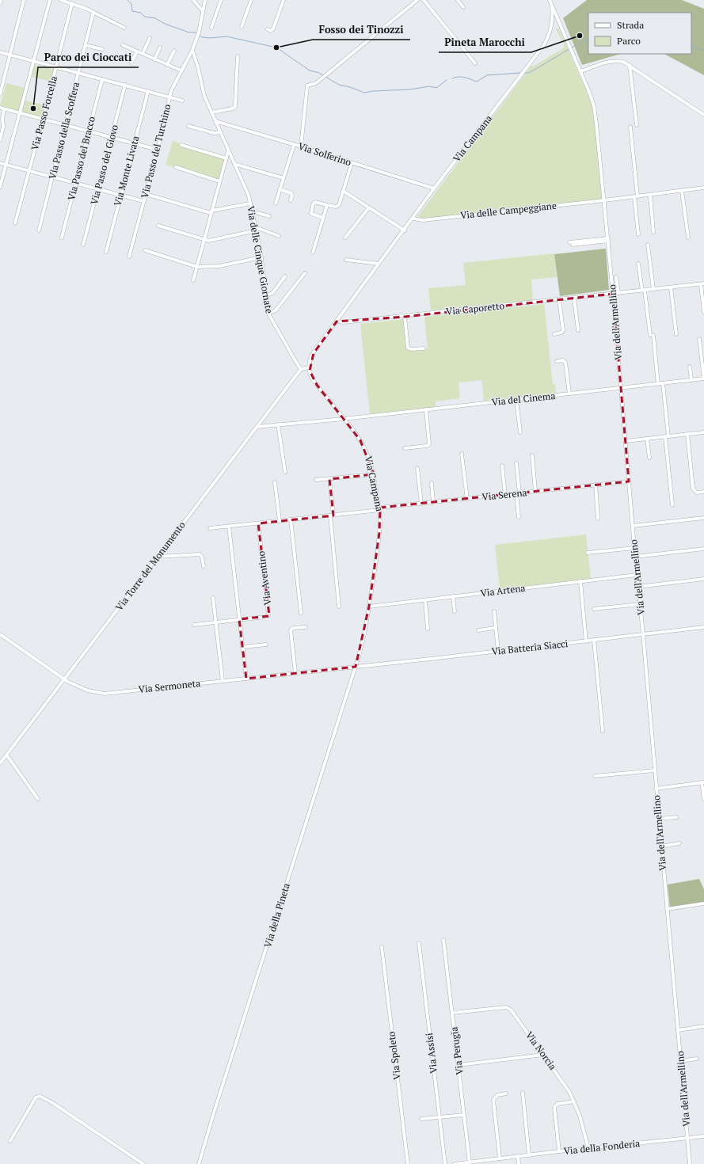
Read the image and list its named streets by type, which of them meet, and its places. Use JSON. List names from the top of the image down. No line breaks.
{"streets":{"street":["Via Passo Forcella","Via Passo della Scoffera","Via Campana","Via Passo del Turchino","Via Solferino","Via Passo del Bracco","Via Passo del Giovo","Via Monte Livata","Via delle Campeggiane","Via delle Cinque Giornate","Via Caporetto","Via dell'Armellino","Via del Cinema","Via Serena","Via Torre del Monumento","Via Aventino","Via Artena","Via Batteria Siacci","Via Sermoneta","Via della Pineta","Via Perugia","Via Norcia","Via Assisi","Via Spoleto","Via della Fonderia"]},"crossings":[["Via Campana","Via Solferino"],["Via Campana","Via delle Campeggiane"],["Via Campana","Via Caporetto"],["Via Campana","Via dell'Armellino"],["Via Campana","Via del Cinema"],["Via Campana","Via Serena"],["Via Campana","Via Artena"],["Via Campana","Via Batteria Siacci"],["Via Campana","Via Sermoneta"],["Via Campana","Via della Pineta"],["Via Passo del Turchino","Via delle Cinque Giornate"],["Via Solferino","Via delle Cinque Giornate"],["Via delle Campeggiane","Via dell'Armellino"],["Via delle Cinque Giornate","Via Torre del Monumento"],["Via Caporetto","Via dell'Armellino"],["Via dell'Armellino","Via del Cinema"],["Via dell'Armellino","Via Serena"],["Via dell'Armellino","Via Artena"],["Via dell'Armellino","Via Batteria Siacci"],["Via dell'Armellino","Via della Fonderia"],["Via del Cinema","Via Torre del Monumento"],["Via Serena","Via Aventino"],["Via Torre del Monumento","Via Sermoneta"],["Via Batteria Siacci","Via Sermoneta"],["Via Batteria Siacci","Via della Pineta"],["Via Sermoneta","Via della Pineta"],["Via Perugia","Via Norcia"],["Via Perugia","Via della Fonderia"],["Via Norcia","Via della Fonderia"]],"places":["Pineta Marocchi","Fosso dei Tinozzi","Parco dei Cioccati"],"legend":["Strada","Parco"]}
